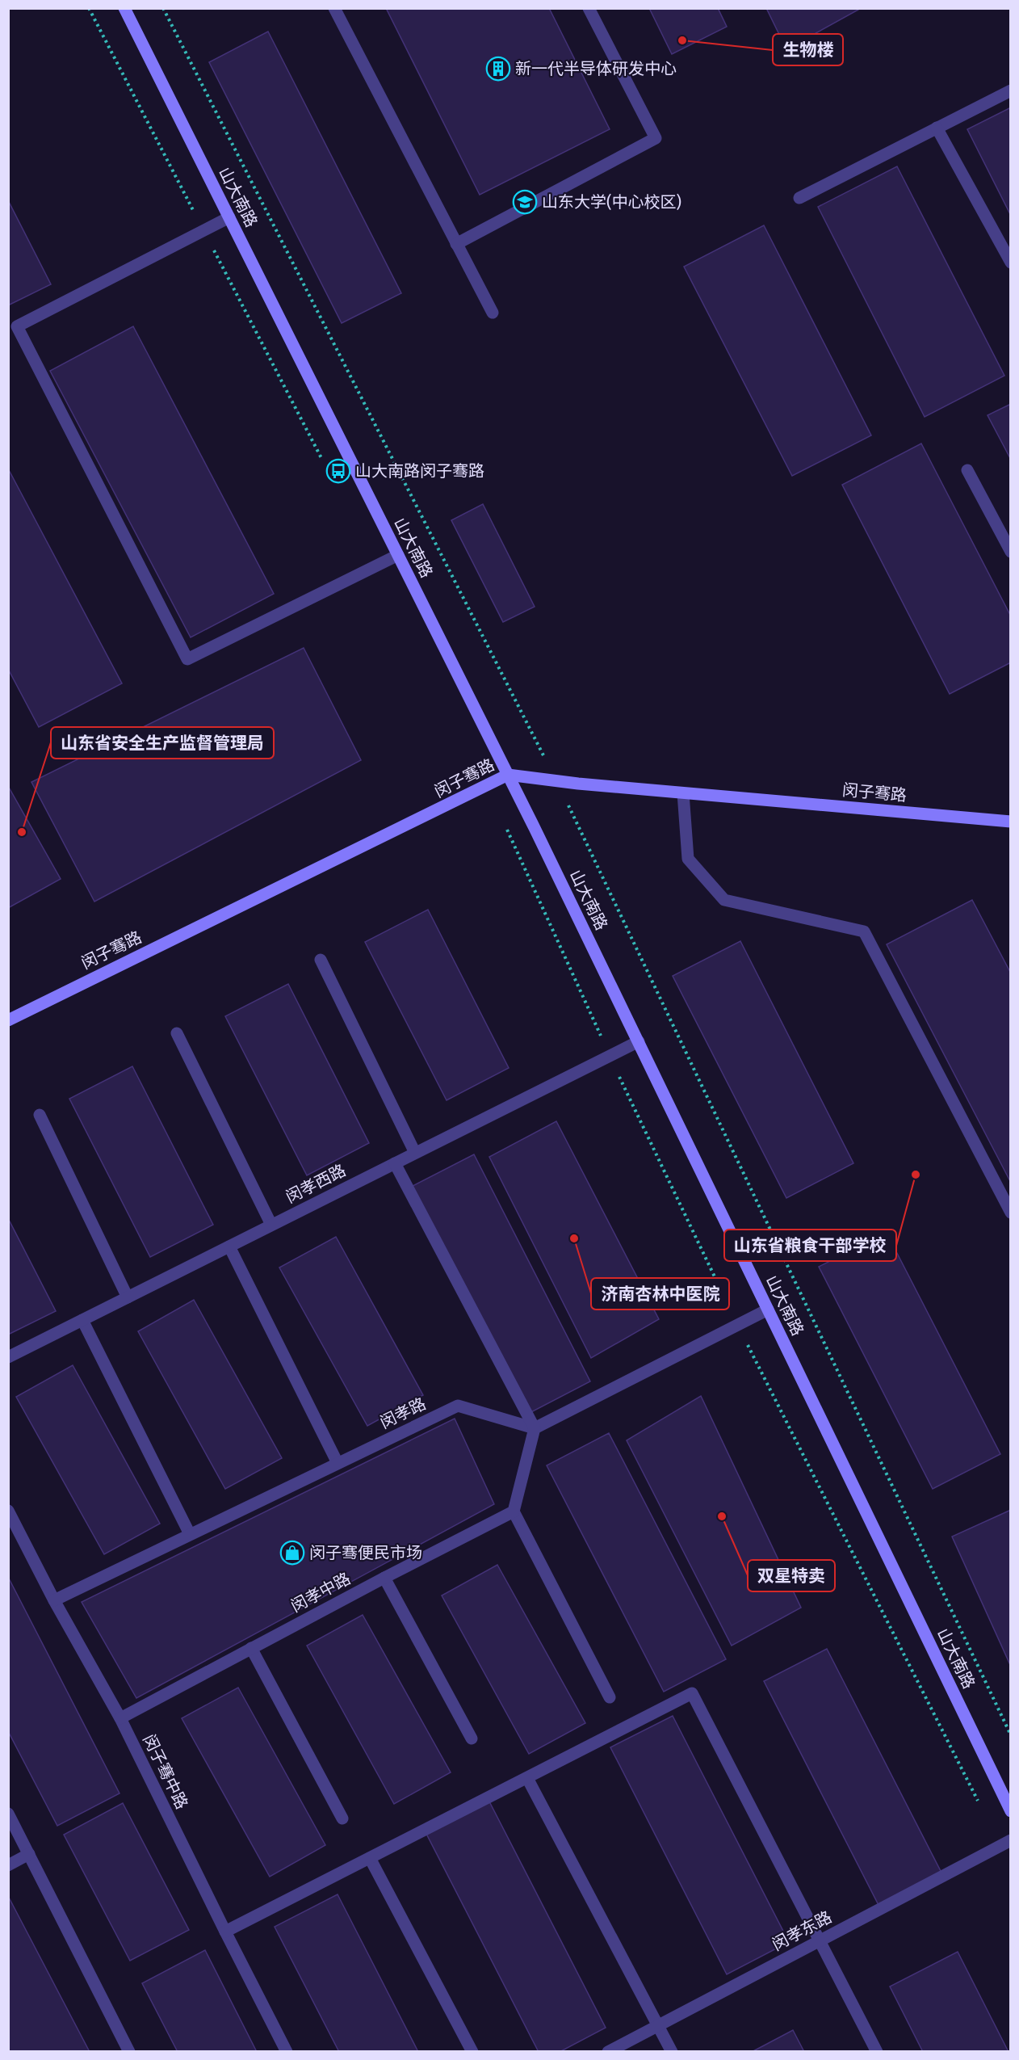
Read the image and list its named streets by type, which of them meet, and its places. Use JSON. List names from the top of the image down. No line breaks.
{"streets":{"main road":["山大南路","闵子骞路"],"street":["闵孝西路","闵孝路","闵孝中路","闵子骞中路","闵孝东路"]},"crossings":[["山大南路","闵子骞路"],["山大南路","闵孝西路"],["闵孝路","闵子骞中路"],["闵孝中路","闵子骞中路"]],"places":{"other":["生物楼","山东省安全生产监督管理局","山东省粮食干部学校","济南杏林中医院","双星特卖"],"building":["新一代半导体研发中心"],"school or university":["山东大学(中心校区)"],"bus stop":["山大南路闵子骞路"],"shop":["闵子骞便民市场"]}}
